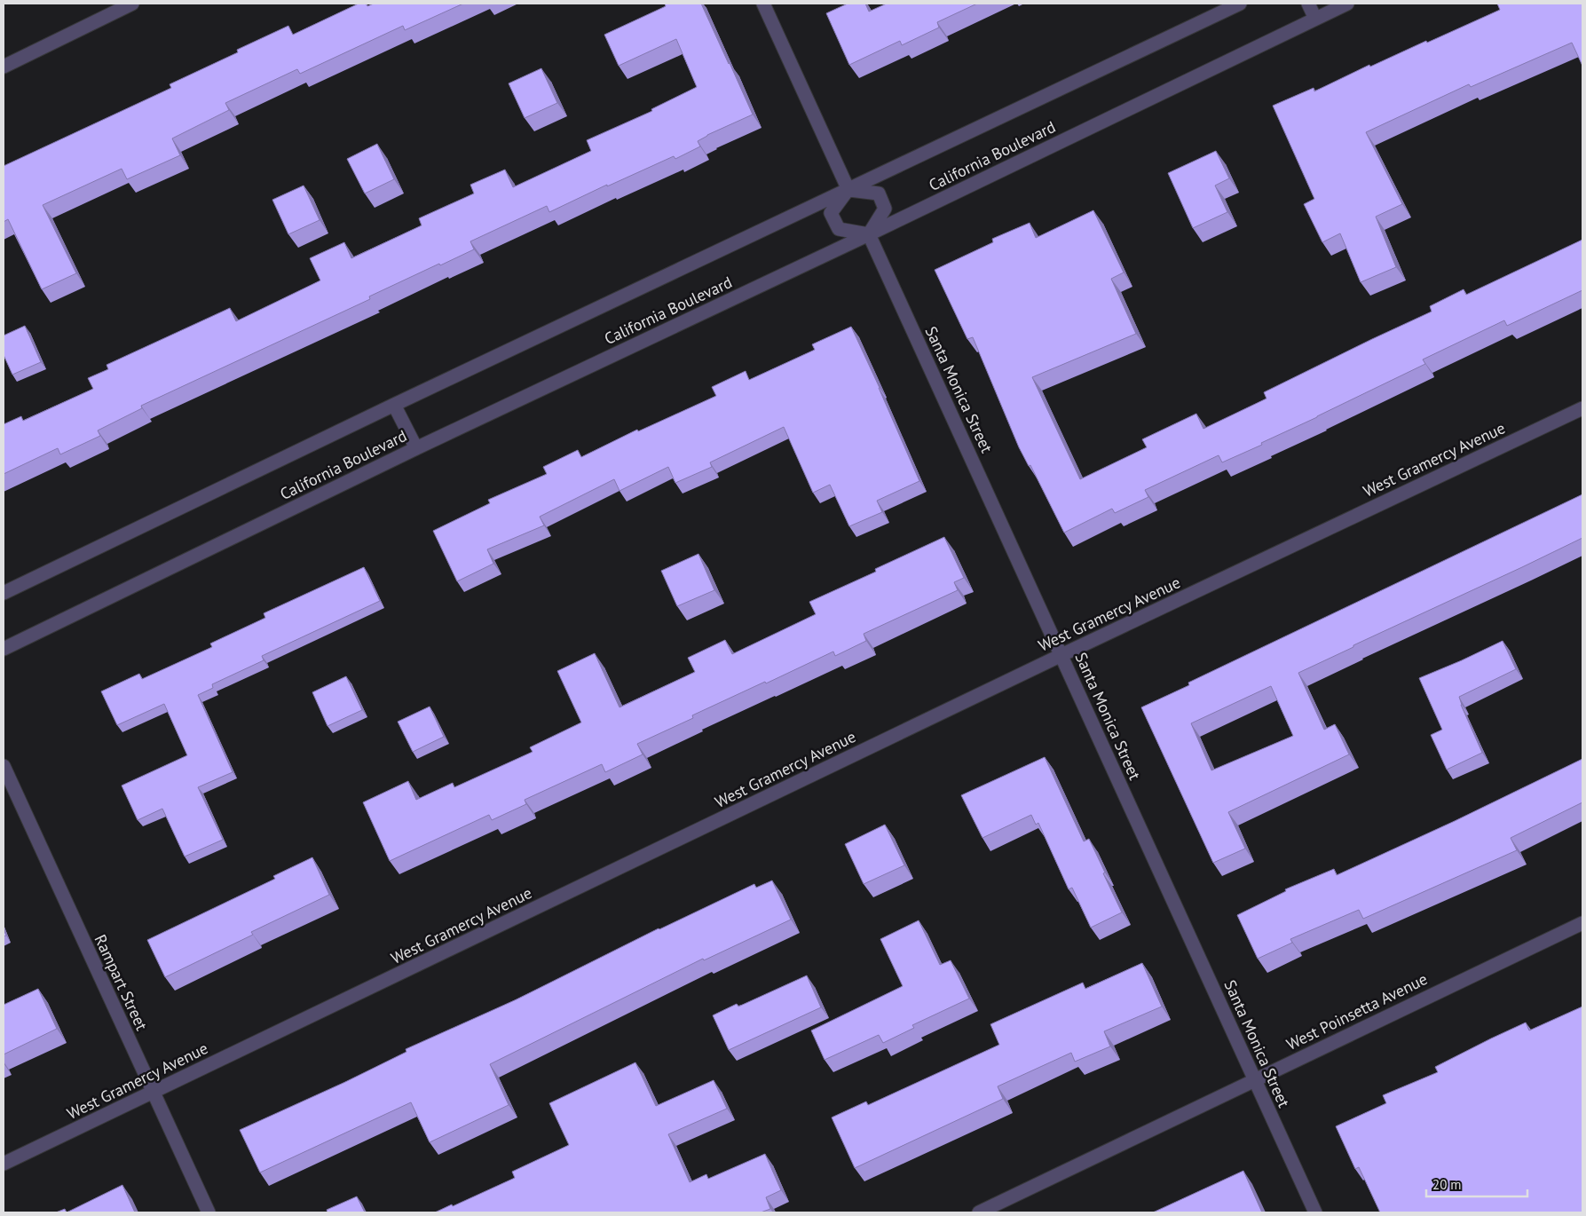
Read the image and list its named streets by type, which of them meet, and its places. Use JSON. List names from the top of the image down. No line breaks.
{"streets":{"street":["California Boulevard","Santa Monica Street","West Gramercy Avenue","Rampart Street","West Poinsetta Avenue"]},"crossings":[["California Boulevard","Santa Monica Street"],["Santa Monica Street","West Gramercy Avenue"],["Santa Monica Street","West Poinsetta Avenue"],["West Gramercy Avenue","Rampart Street"]],"scale_bar":"20 m"}
